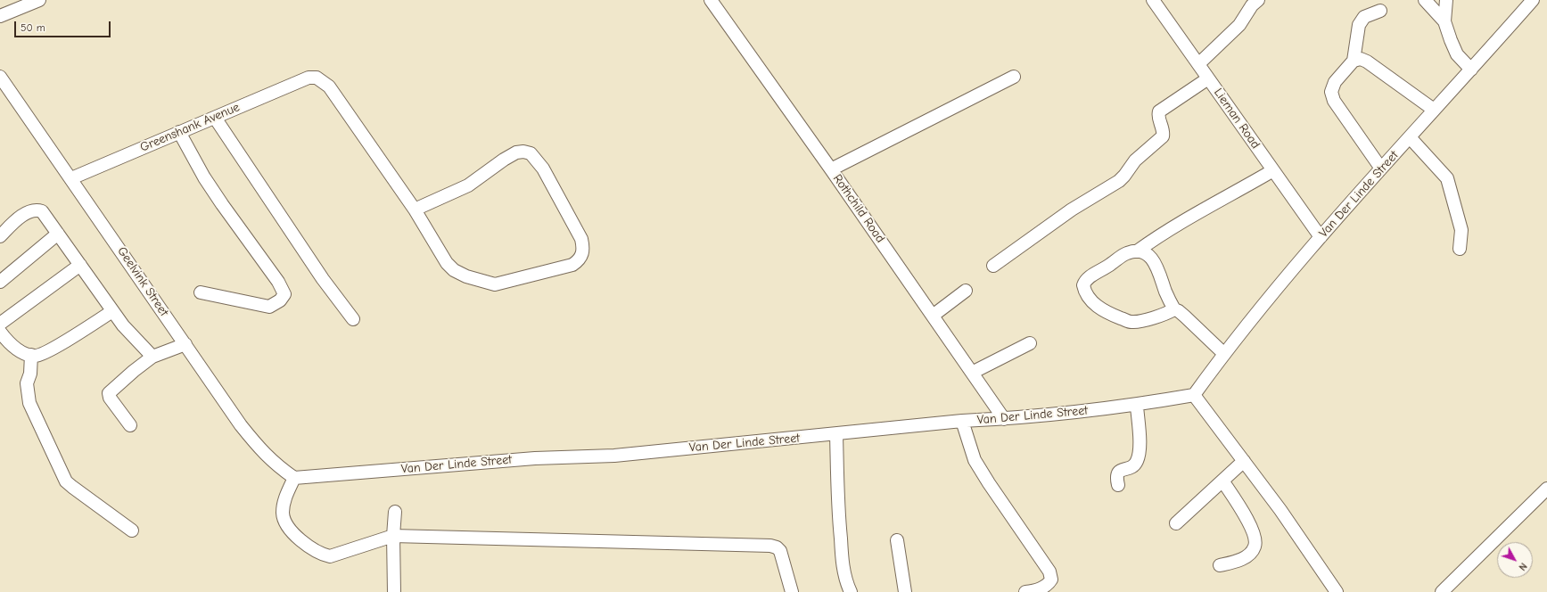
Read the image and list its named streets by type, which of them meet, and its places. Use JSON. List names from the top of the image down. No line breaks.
{"streets":{"street":["Lieman Road","Greenshank Avenue","Van Der Linde Street","Rothchild Road","Geelvink Street"]},"crossings":[["Lieman Road","Van Der Linde Street"],["Greenshank Avenue","Geelvink Street"],["Van Der Linde Street","Rothchild Road"],["Van Der Linde Street","Geelvink Street"]],"scale_bar":"50 m","north":"bottom right"}
